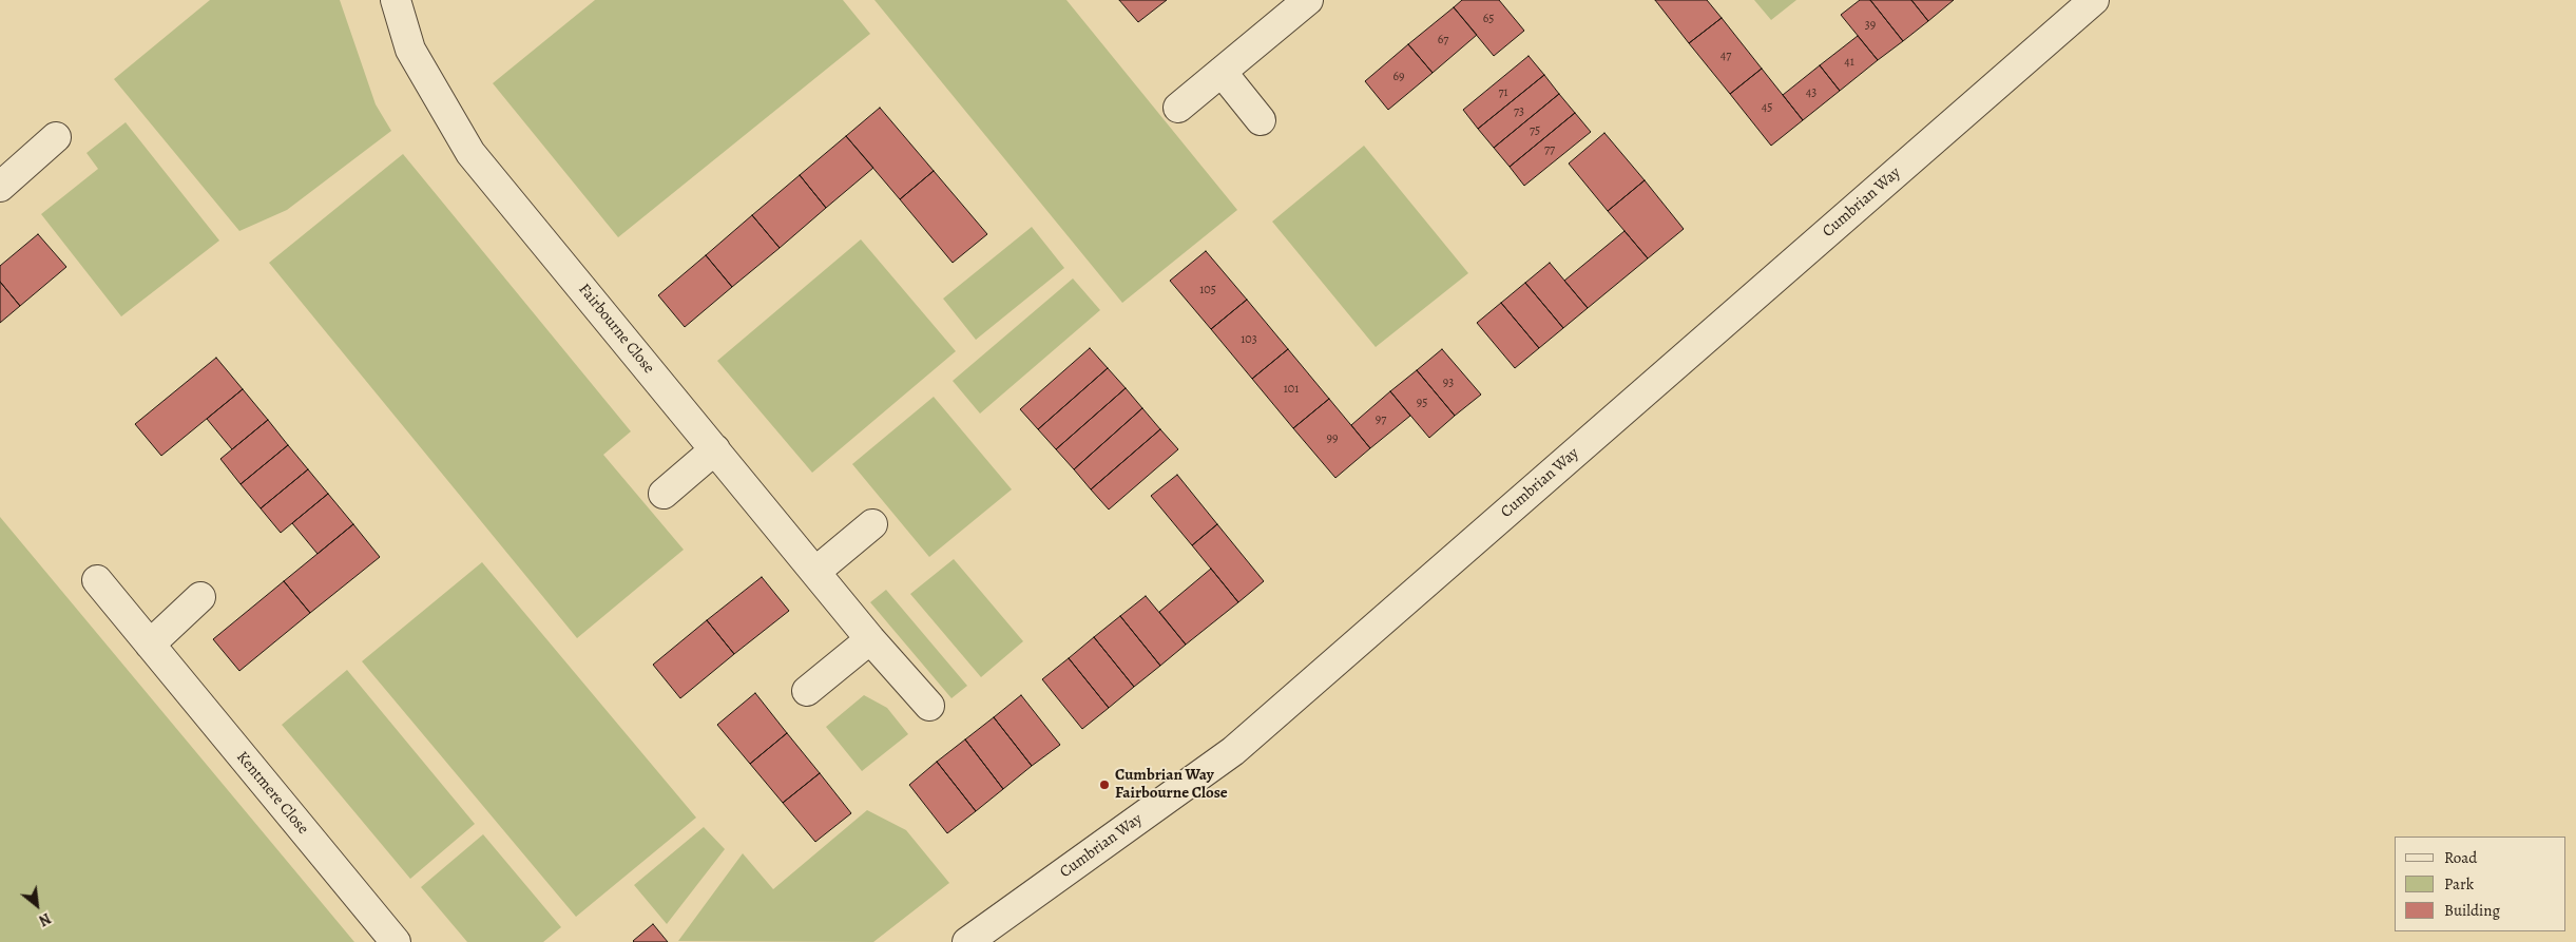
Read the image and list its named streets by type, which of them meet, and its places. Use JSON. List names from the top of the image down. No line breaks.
{"streets":{"street":["Cumbrian Way","Fairbourne Close","Kentmere Close"]},"places":["Cumbrian Way Fairbourne Close"],"house_numbers":["65","39","67","47","41","69","71","43","45","73","75","77","105","103","93","101","95","97","99"],"legend":["Road","Park","Building"],"north":"bottom right"}
